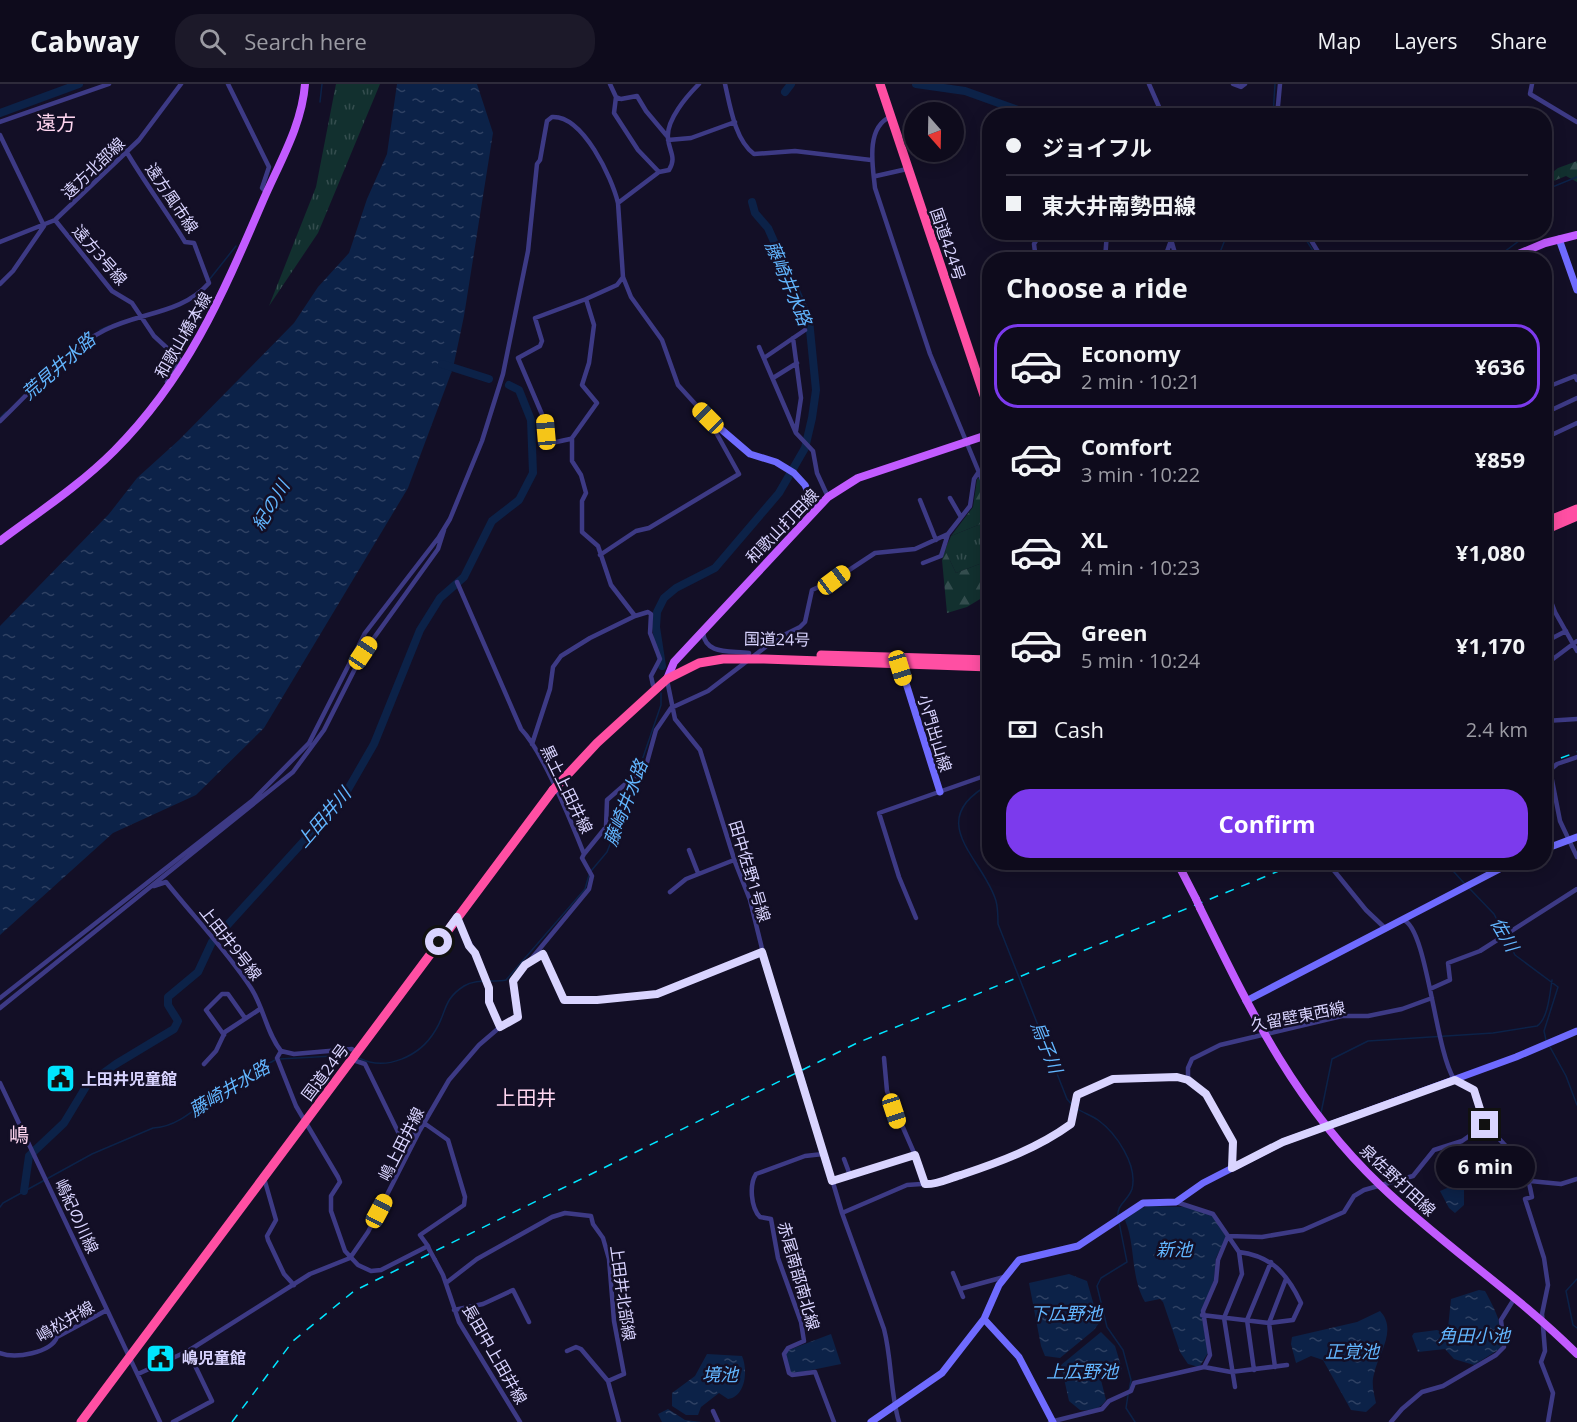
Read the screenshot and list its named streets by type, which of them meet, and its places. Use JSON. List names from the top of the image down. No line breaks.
{"streets":{"highway":["国道424号","国道24号"],"main road":["和歌山橋本線","和歌山打田線","泉佐野打田線"],"street":["遠方北部線","遠方風市線","遠方3号線","小門出山線","黒土上田井線","田中佐野1号線","上田井9号線","久留壁東西線","嶋上田井線","嶋紀の川線","赤尾南部南北線","上田井北部線","嶋松井線","長田中上田井線"]},"crossings":[["遠方北部線","遠方風市線"],["遠方北部線","遠方3号線"],["遠方風市線","遠方3号線"],["遠方3号線","和歌山橋本線"],["和歌山打田線","国道24号"],["和歌山打田線","田中佐野1号線"],["国道24号","小門出山線"],["国道24号","田中佐野1号線"],["国道24号","嶋紀の川線"],["黒土上田井線","田中佐野1号線"],["黒土上田井線","嶋上田井線"],["田中佐野1号線","赤尾南部南北線"],["久留壁東西線","泉佐野打田線"],["嶋紀の川線","嶋松井線"],["上田井北部線","長田中上田井線"]],"districts":["遠方","上田井","嶋"],"water":["藤崎井水路","荒見井水路","紀の川","上田井川","佐川","烏子川","新池","下広野池","角田小池","正覚池","上広野池","境池"],"places":{"public building":["上田井児童館","嶋児童館"]},"north":"bottom","page":{"header":"Cabway","search":"Search here","nav":["Map","Layers","Share"],"banner":["ジョイフル","東大井南勢田線"],"heading":"Choose a ride","list":[{"name":"Economy","note":"2 min · 10:21","value":"¥636"},{"name":"Comfort","note":"3 min · 10:22","value":"¥859"},{"name":"XL","note":"4 min · 10:23","value":"¥1,080"},{"name":"Green","note":"5 min · 10:24","value":"¥1,170"}],"pay":["Cash","2.4 km"],"buttons":"Confirm","bubble":"6 min"}}
